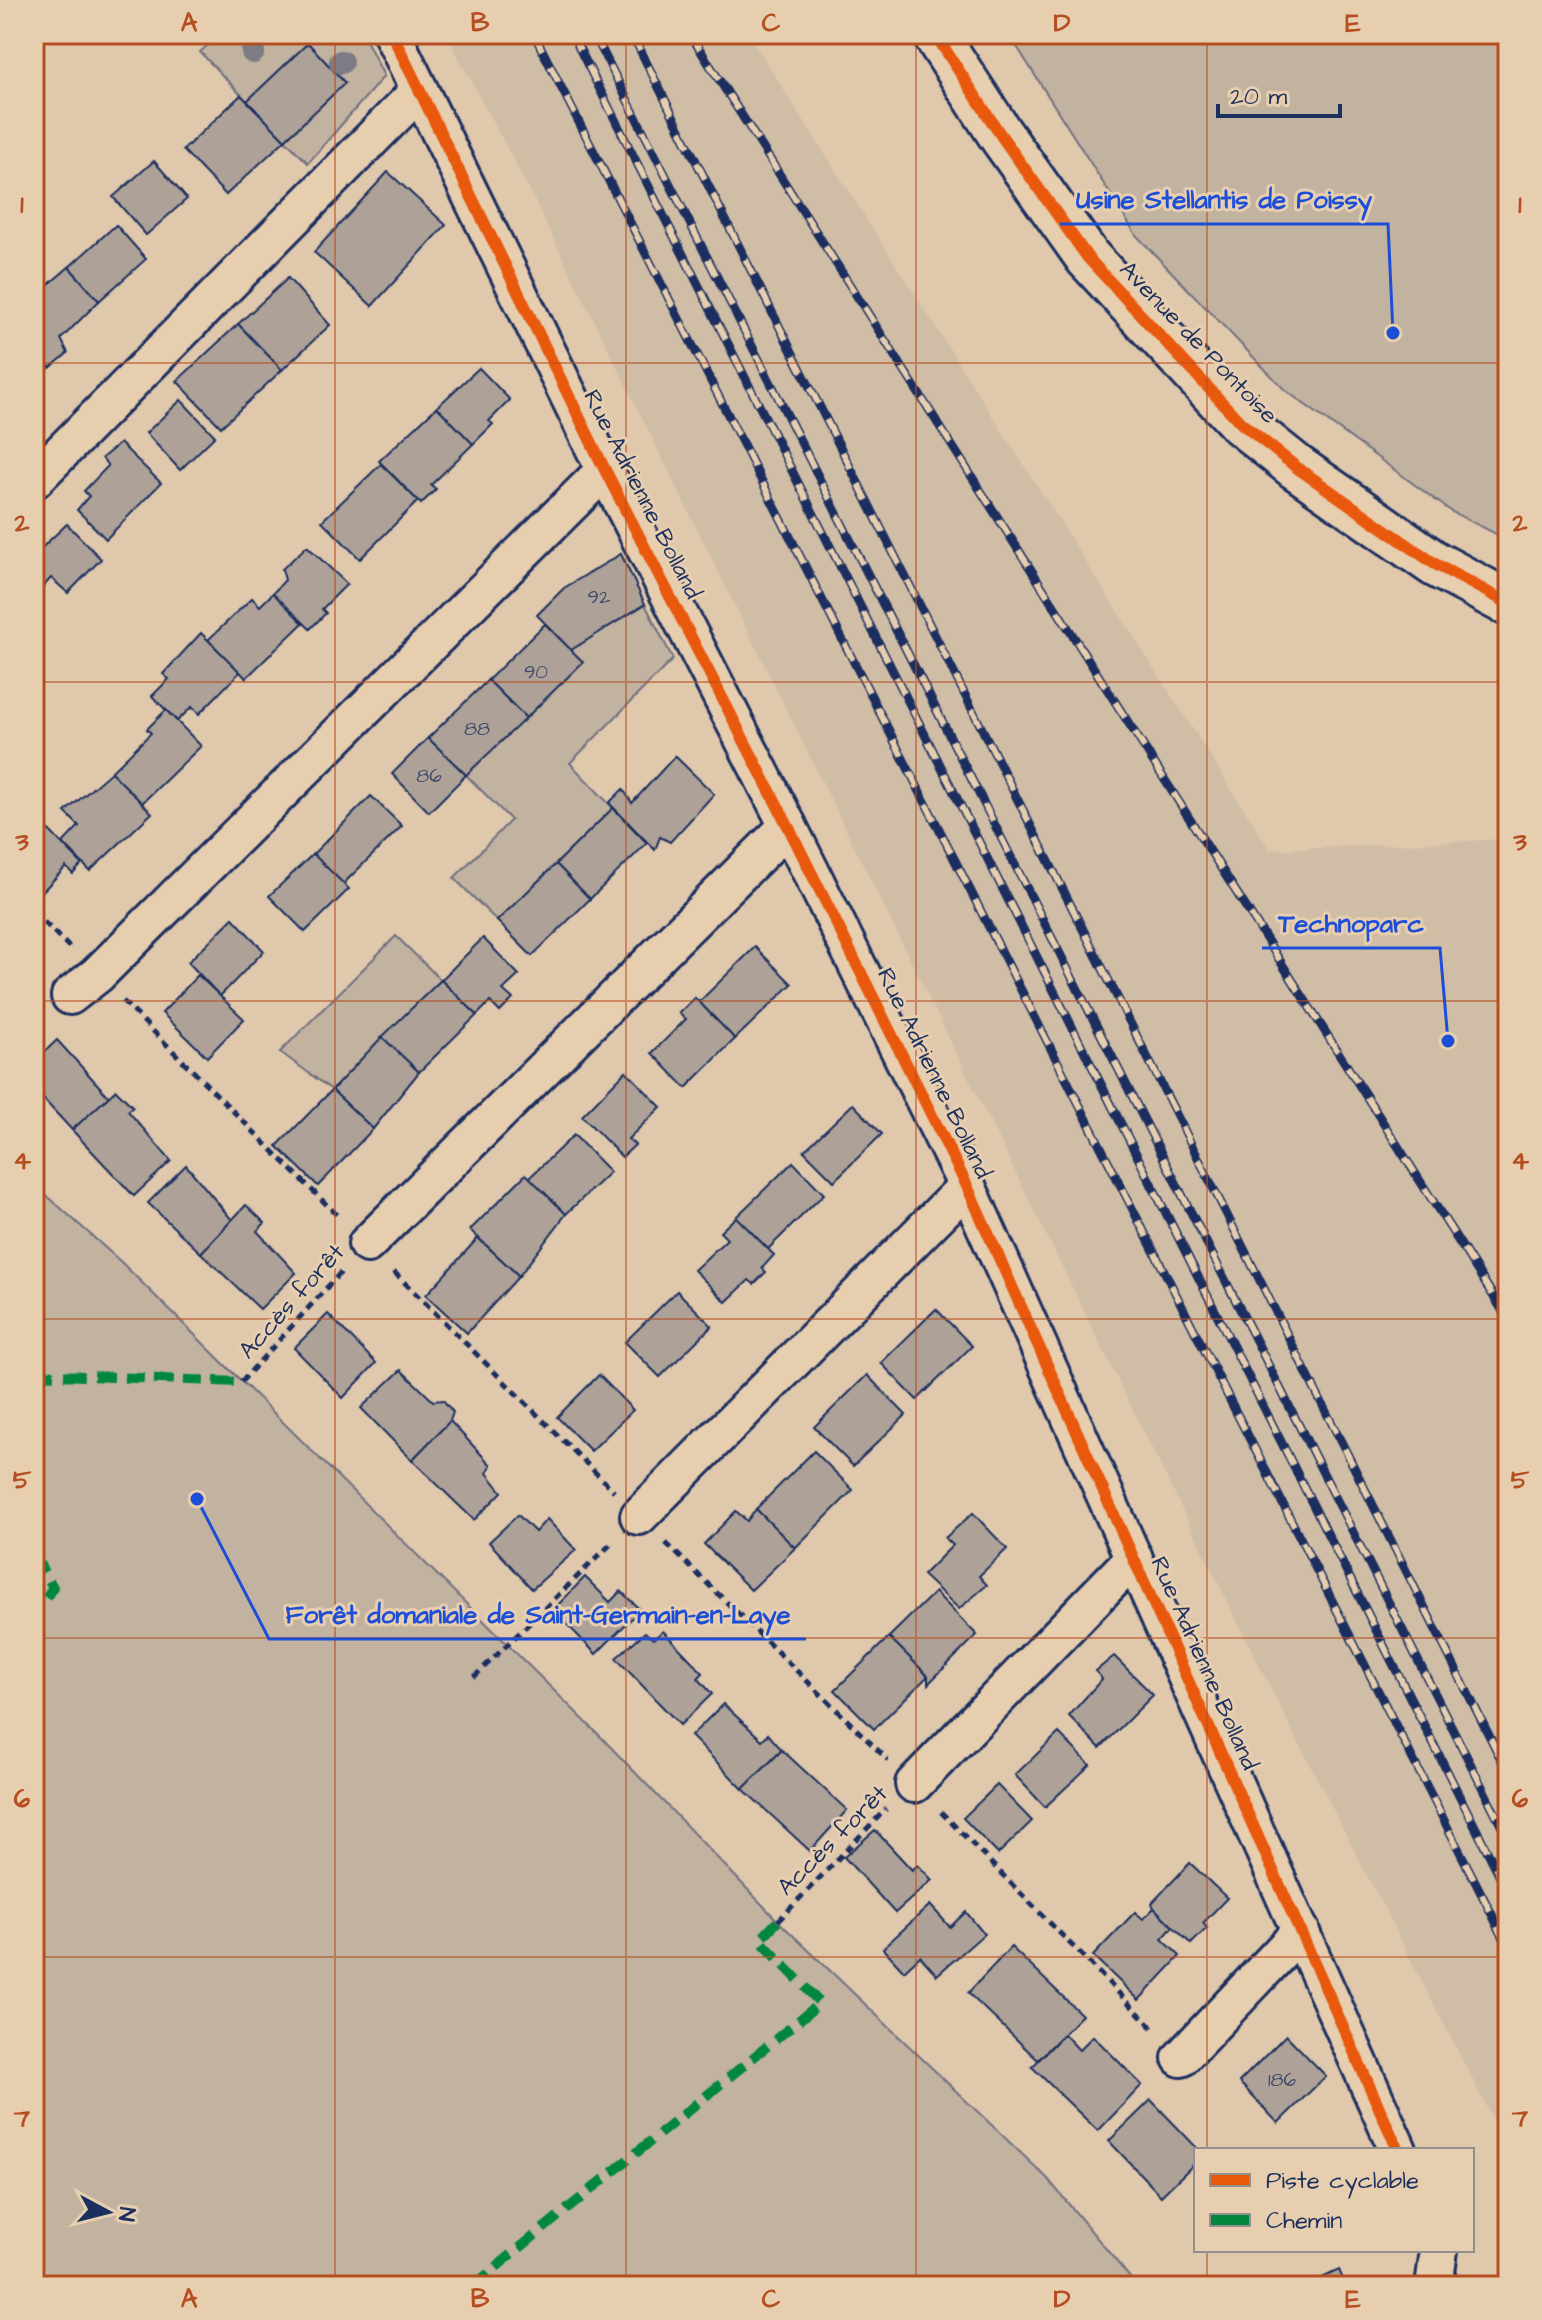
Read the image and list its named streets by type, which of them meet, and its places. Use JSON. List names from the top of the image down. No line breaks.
{"streets":{"main road":["Avenue de Pontoise"],"street":["Rue Adrienne Bolland"],"path":["Accès forêt"]},"crossings":[["Rue Adrienne Bolland","Accès forêt"]],"places":["Usine Stellantis de Poissy","Technoparc","Forêt domaniale de Saint-Germain-en-Laye"],"house_numbers":["92","90","88","86","186"],"legend":["Piste cyclable","Chemin"],"scale_bar":"20 m","north":"right","grid":{"columns":["A","B","C","D","E"],"rows":["1","2","3","4","5","6","7"]}}
